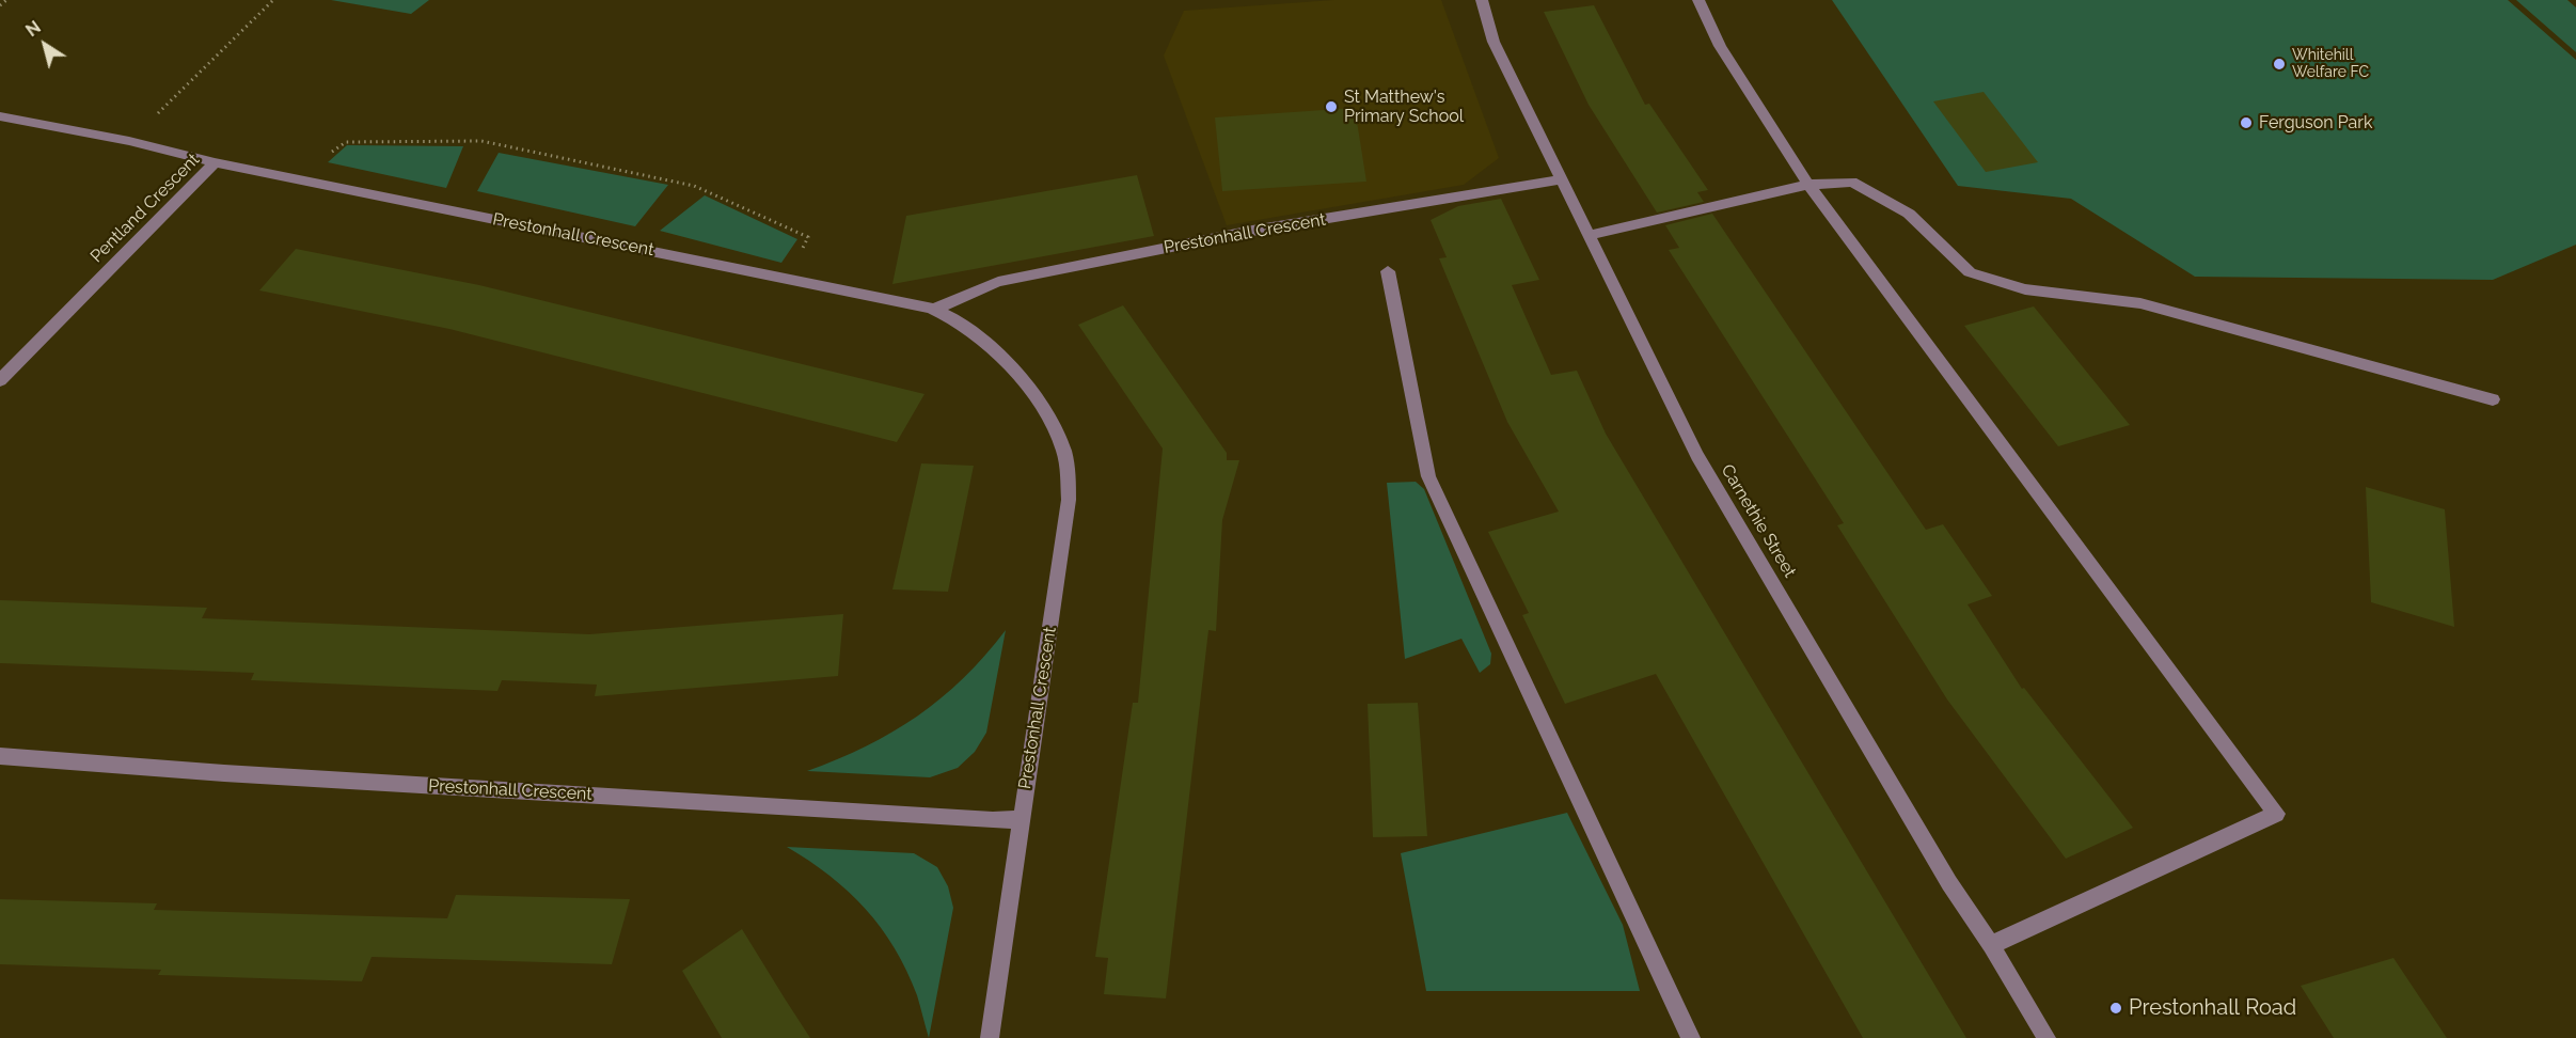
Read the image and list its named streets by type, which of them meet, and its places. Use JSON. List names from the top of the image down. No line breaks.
{"streets":{"street":["Pentland Crescent","Prestonhall Crescent","Carnethie Street"]},"crossings":[["Pentland Crescent","Prestonhall Crescent"],["Prestonhall Crescent","Carnethie Street"]],"places":["Whitehill Welfare FC","St Matthew's Primary School","Ferguson Park","Prestonhall Road"],"north":"top left"}
